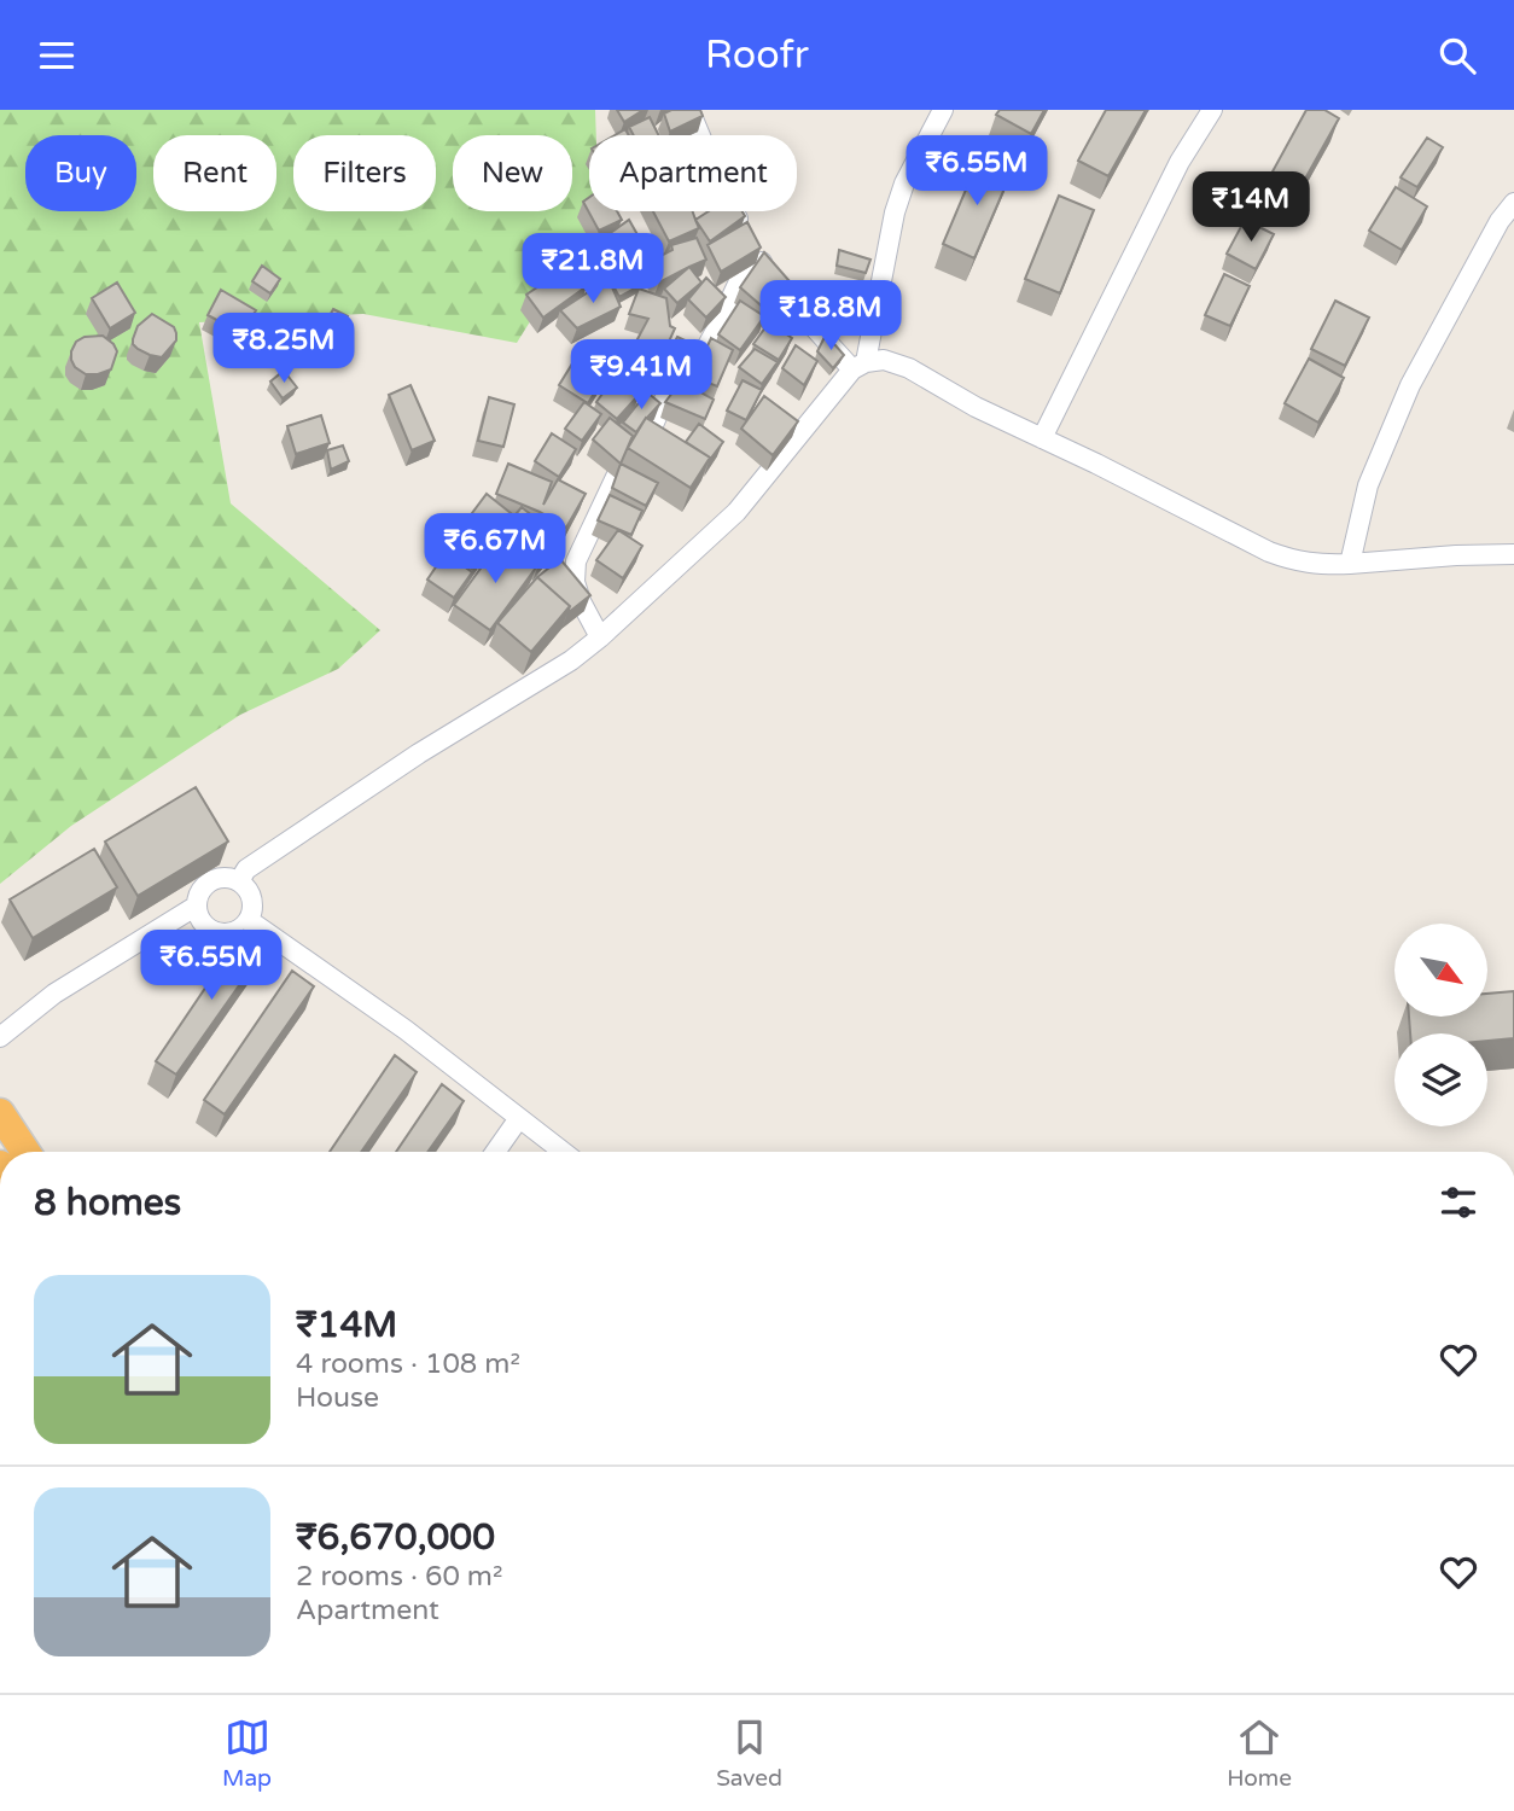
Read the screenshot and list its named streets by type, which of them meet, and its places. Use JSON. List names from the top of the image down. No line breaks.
{"north":"bottom right","page":{"header":"Roofr","price":["₹6.55M","₹14M","₹21.8M","₹18.8M","₹8.25M","₹9.41M","₹6.67M","₹6.55M"],"chip":["Buy","Rent","Filters","New","Apartment"],"heading":"8 homes","list":[{"name":"₹14M","note":"4 rooms · 108 m² · House"},{"name":"₹6,670,000","note":"2 rooms · 60 m² · Apartment"}],"tabs":["Map","Saved","Home"]}}
